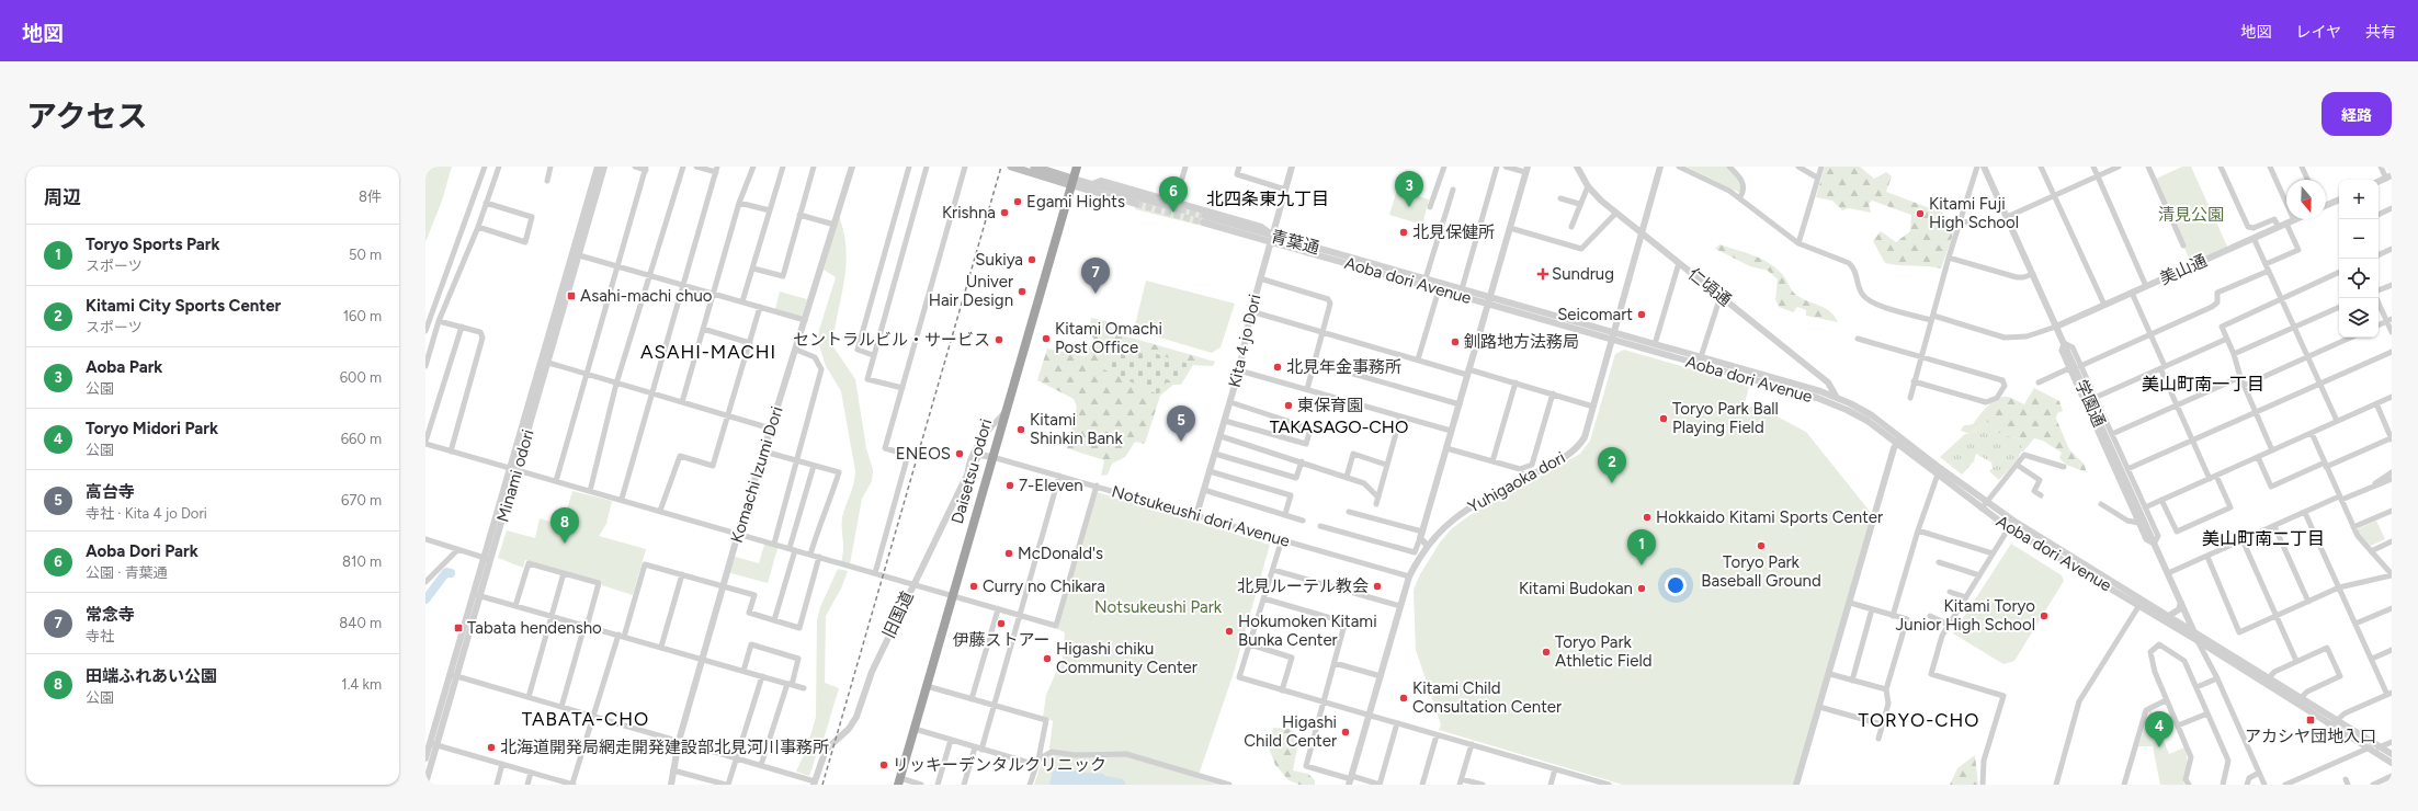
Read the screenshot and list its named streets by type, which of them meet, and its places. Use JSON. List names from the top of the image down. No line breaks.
{"streets":{"highway":["Daisetsu-odori"],"street":["青葉通","美山通","Aoba dori Avenue","仁頃通","Kita 4 jo Dori","学園通","Komachi Izumi Dori","Minami odori","Yuhigaoka dori","Notsukeushi dori Avenue","旧国道"]},"crossings":[["青葉通","Aoba dori Avenue"],["青葉通","Kita 4 jo Dori"],["美山通","学園通"],["Aoba dori Avenue","仁頃通"],["Aoba dori Avenue","Kita 4 jo Dori"],["Aoba dori Avenue","学園通"],["Aoba dori Avenue","Yuhigaoka dori"],["仁頃通","Yuhigaoka dori"],["Kita 4 jo Dori","Notsukeushi dori Avenue"],["Daisetsu-odori","Notsukeushi dori Avenue"],["Daisetsu-odori","旧国道"],["Yuhigaoka dori","Notsukeushi dori Avenue"],["Notsukeushi dori Avenue","旧国道"]],"districts":["北四条東九丁目","ASAHI-MACHI","美山町南一丁目","TAKASAGO-CHO","美山町南二丁目","TABATA-CHO","TORYO-CHO"],"parks":["清見公園","Notsukeushi Park"],"places":{"other":["Egami Hights","Krishna","Kitami Fuji High School","北見保健所","Sukiya","Univer Hair Design","Seicomart","Kitami Omachi Post Office","セントラルビル・サービス","釧路地方法務局","北見年金事務所","東保育園","Toryo Park Ball Playing Field","Kitami Shinkin Bank","ENEOS","7-Eleven","Hokkaido Kitami Sports Center","Toryo Park Baseball Ground","McDonald's","Curry no Chikara","北見ルーテル教会","Kitami Budokan","Kitami Toryo Junior High School","伊藤ストアー","Hokumoken Kitami Bunka Center","Toryo Park Athletic Field","Higashi chiku Community Center","Kitami Child Consultation Center","Higashi Child Center","北海道開発局網走開発建設部北見河川事務所","リッキーデンタルクリニック"],"health":["Sundrug"],"transit":["Asahi-machi chuo","Tabata hendensho","アカシヤ団地入口"]},"north":"bottom","page":{"header":"地図","nav":["地図","レイヤ","共有"],"title":"アクセス","buttons":"経路","heading":["周辺","8件"],"pins":["3","6","7","5","2","8","1","4"],"map_buttons":["+","−"],"list":[{"mark":"1","name":"Toryo Sports Park","note":"スポーツ","value":"50 m"},{"mark":"2","name":"Kitami City Sports Center","note":"スポーツ","value":"160 m"},{"mark":"3","name":"Aoba Park","note":"公園","value":"600 m"},{"mark":"4","name":"Toryo Midori Park","note":"公園","value":"660 m"},{"mark":"5","name":"高台寺","note":"寺社 · Kita 4 jo Dori","value":"670 m"},{"mark":"6","name":"Aoba Dori Park","note":"公園 · 青葉通","value":"810 m"},{"mark":"7","name":"常念寺","note":"寺社","value":"840 m"},{"mark":"8","name":"田端ふれあい公園","note":"公園","value":"1.4 km"}]}}
